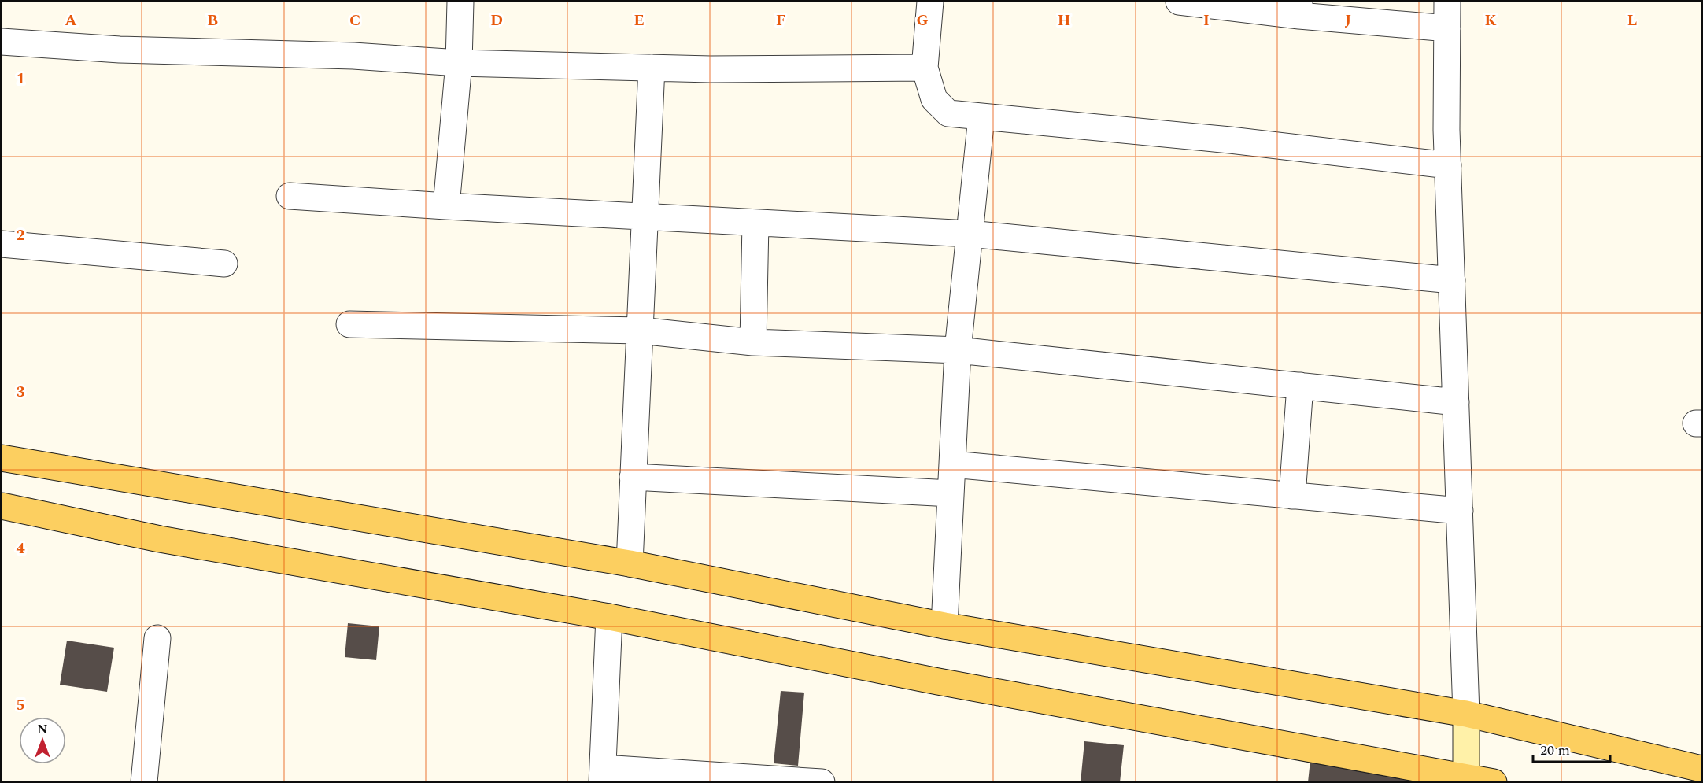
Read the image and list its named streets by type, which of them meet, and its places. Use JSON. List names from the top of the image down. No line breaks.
{"scale_bar":"20 m","north":"top","grid":{"columns":["A","B","C","D","E","F","G","H","I","J","K","L"],"rows":["1","2","3","4","5"]}}
